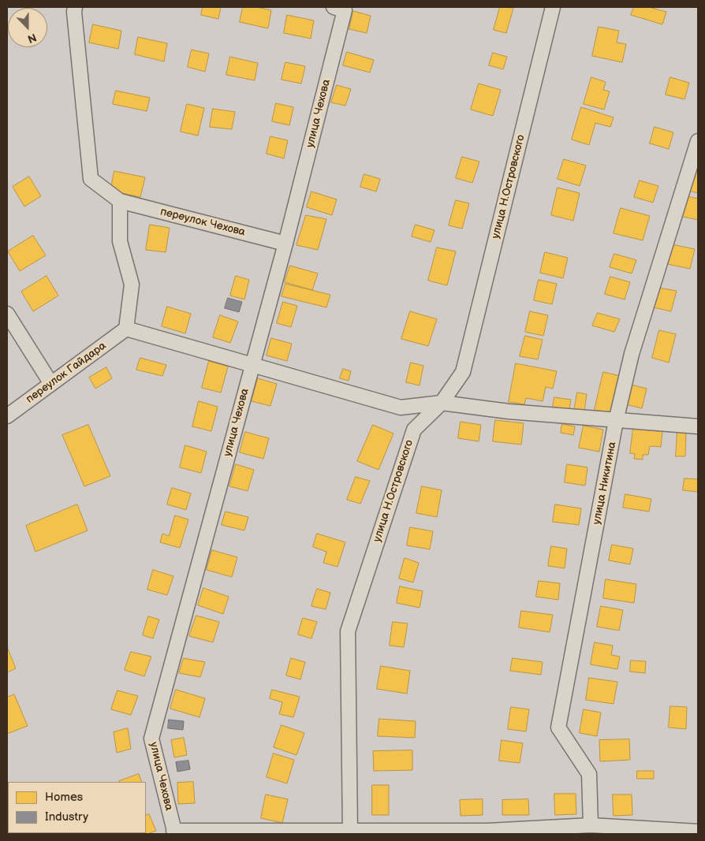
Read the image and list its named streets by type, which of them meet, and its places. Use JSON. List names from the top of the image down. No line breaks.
{"streets":{"street":["улица Чехова","улица Н.Островского","переулок Чехова","переулок Гайдара","улица Никитина"]},"crossings":[["улица Чехова","переулок Чехова"]],"legend":["Homes","Industry"],"north":"bottom"}
